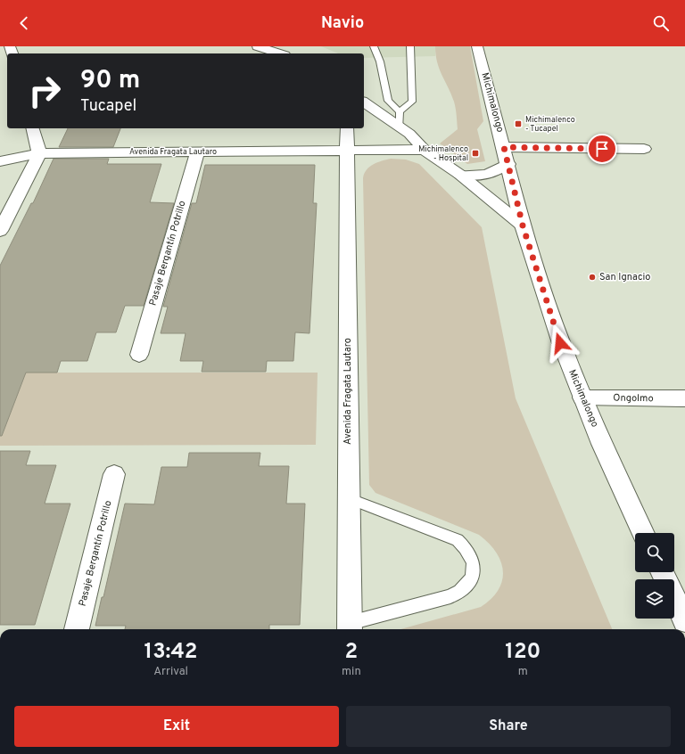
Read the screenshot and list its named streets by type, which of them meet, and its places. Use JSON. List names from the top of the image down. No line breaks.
{"streets":{"street":["Michimalongo","Avenida Fragata Lautaro","Pasaje Bergantín Potrillo","Ongolmo"]},"crossings":[["Michimalongo","Ongolmo"],["Avenida Fragata Lautaro","Pasaje Bergantín Potrillo"]],"places":{"transit":["Michimalenco - Tucapel","Michimalenco - Hospital"],"other":["San Ignacio"]},"page":{"header":"Navio","turn":["90 m","Tucapel"],"eta":["13:42","Arrival","2","min","120","m"],"buttons":["Exit","Share"]}}
